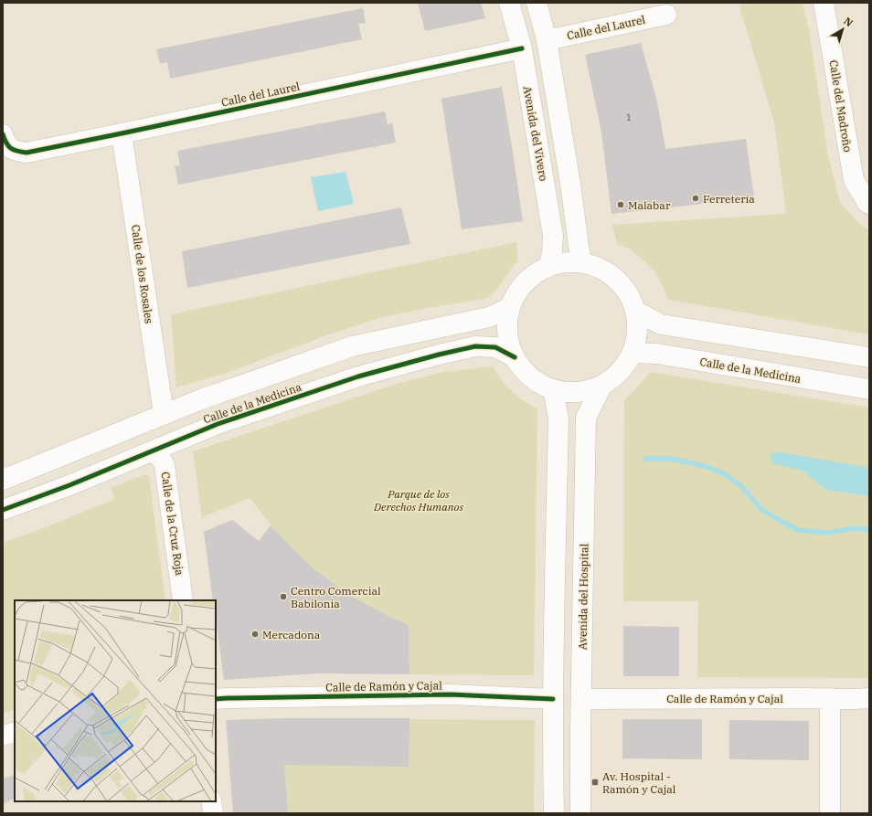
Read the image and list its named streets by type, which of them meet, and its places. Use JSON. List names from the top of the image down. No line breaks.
{"streets":{"street":["Calle del Laurel","Calle del Madroño","Avenida del Vivero","Calle de los Rosales","Calle de la Medicina","Calle de la Cruz Roja","Avenida del Hospital","Calle de Ramón y Cajal"]},"crossings":[["Calle del Laurel","Avenida del Vivero"],["Calle del Laurel","Calle de los Rosales"],["Avenida del Vivero","Calle de la Medicina"],["Avenida del Vivero","Avenida del Hospital"],["Calle de la Medicina","Calle de la Cruz Roja"],["Calle de la Medicina","Avenida del Hospital"],["Avenida del Hospital","Calle de Ramón y Cajal"]],"parks":["Parque de los Derechos Humanos"],"places":{"other":["Ferretería","Malabar","Centro Comercial Babilonia","Mercadona"],"transit":["Av. Hospital - Ramón y Cajal"]},"house_numbers":["1"],"north":"top right"}
